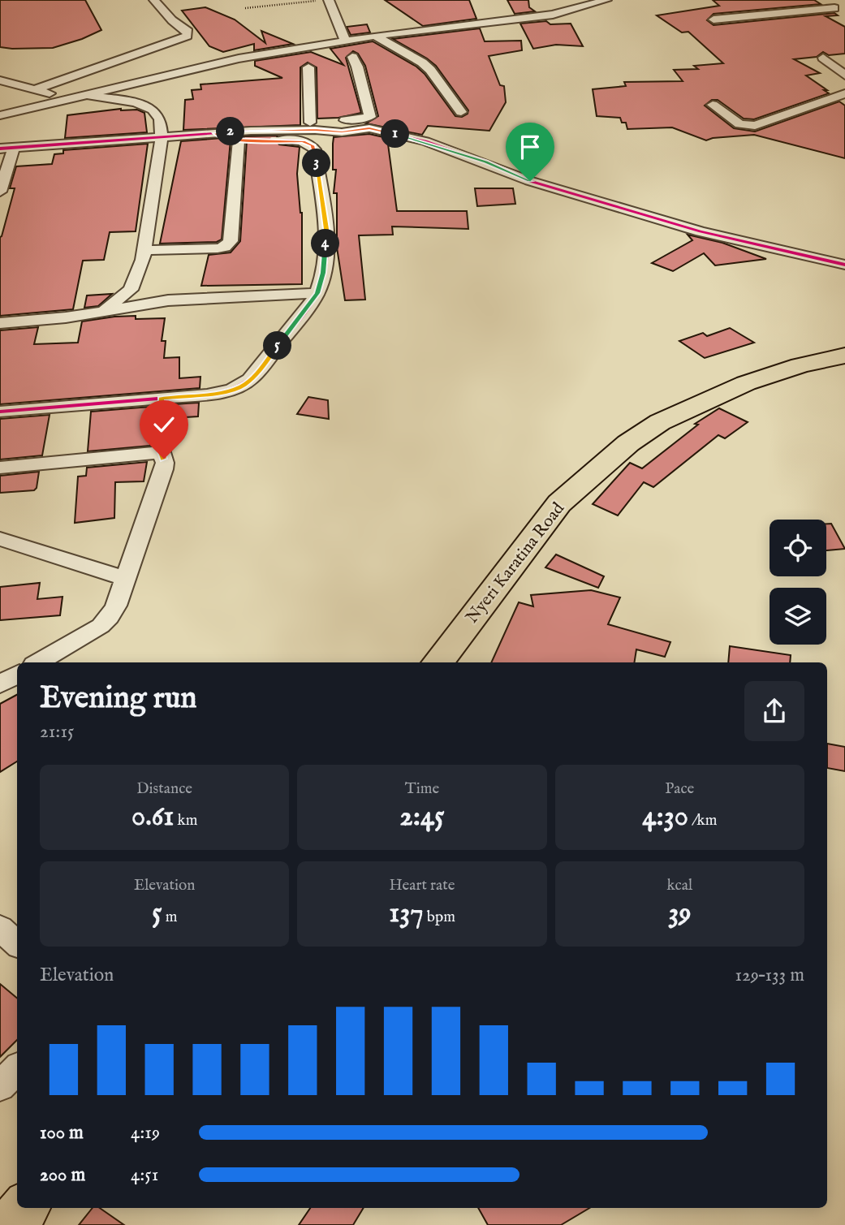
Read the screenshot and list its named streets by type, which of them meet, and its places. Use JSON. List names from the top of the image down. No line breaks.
{"streets":{"highway":["Nyeri Karatina Road"]},"page":{"pins":["2","1","3","4","5"],"heading":["Evening run","21:15"],"stats":[["Distance","0.61 km"],["Time","2:45"],["Pace","4:30 /km"],["Elevation","5 m"],["Heart rate","137 bpm"],["kcal","39"]],"chart":["Elevation","129–133 m"],"list":[{"name":"100 m","note":"4:19"},{"name":"200 m","note":"4:51"}]}}
